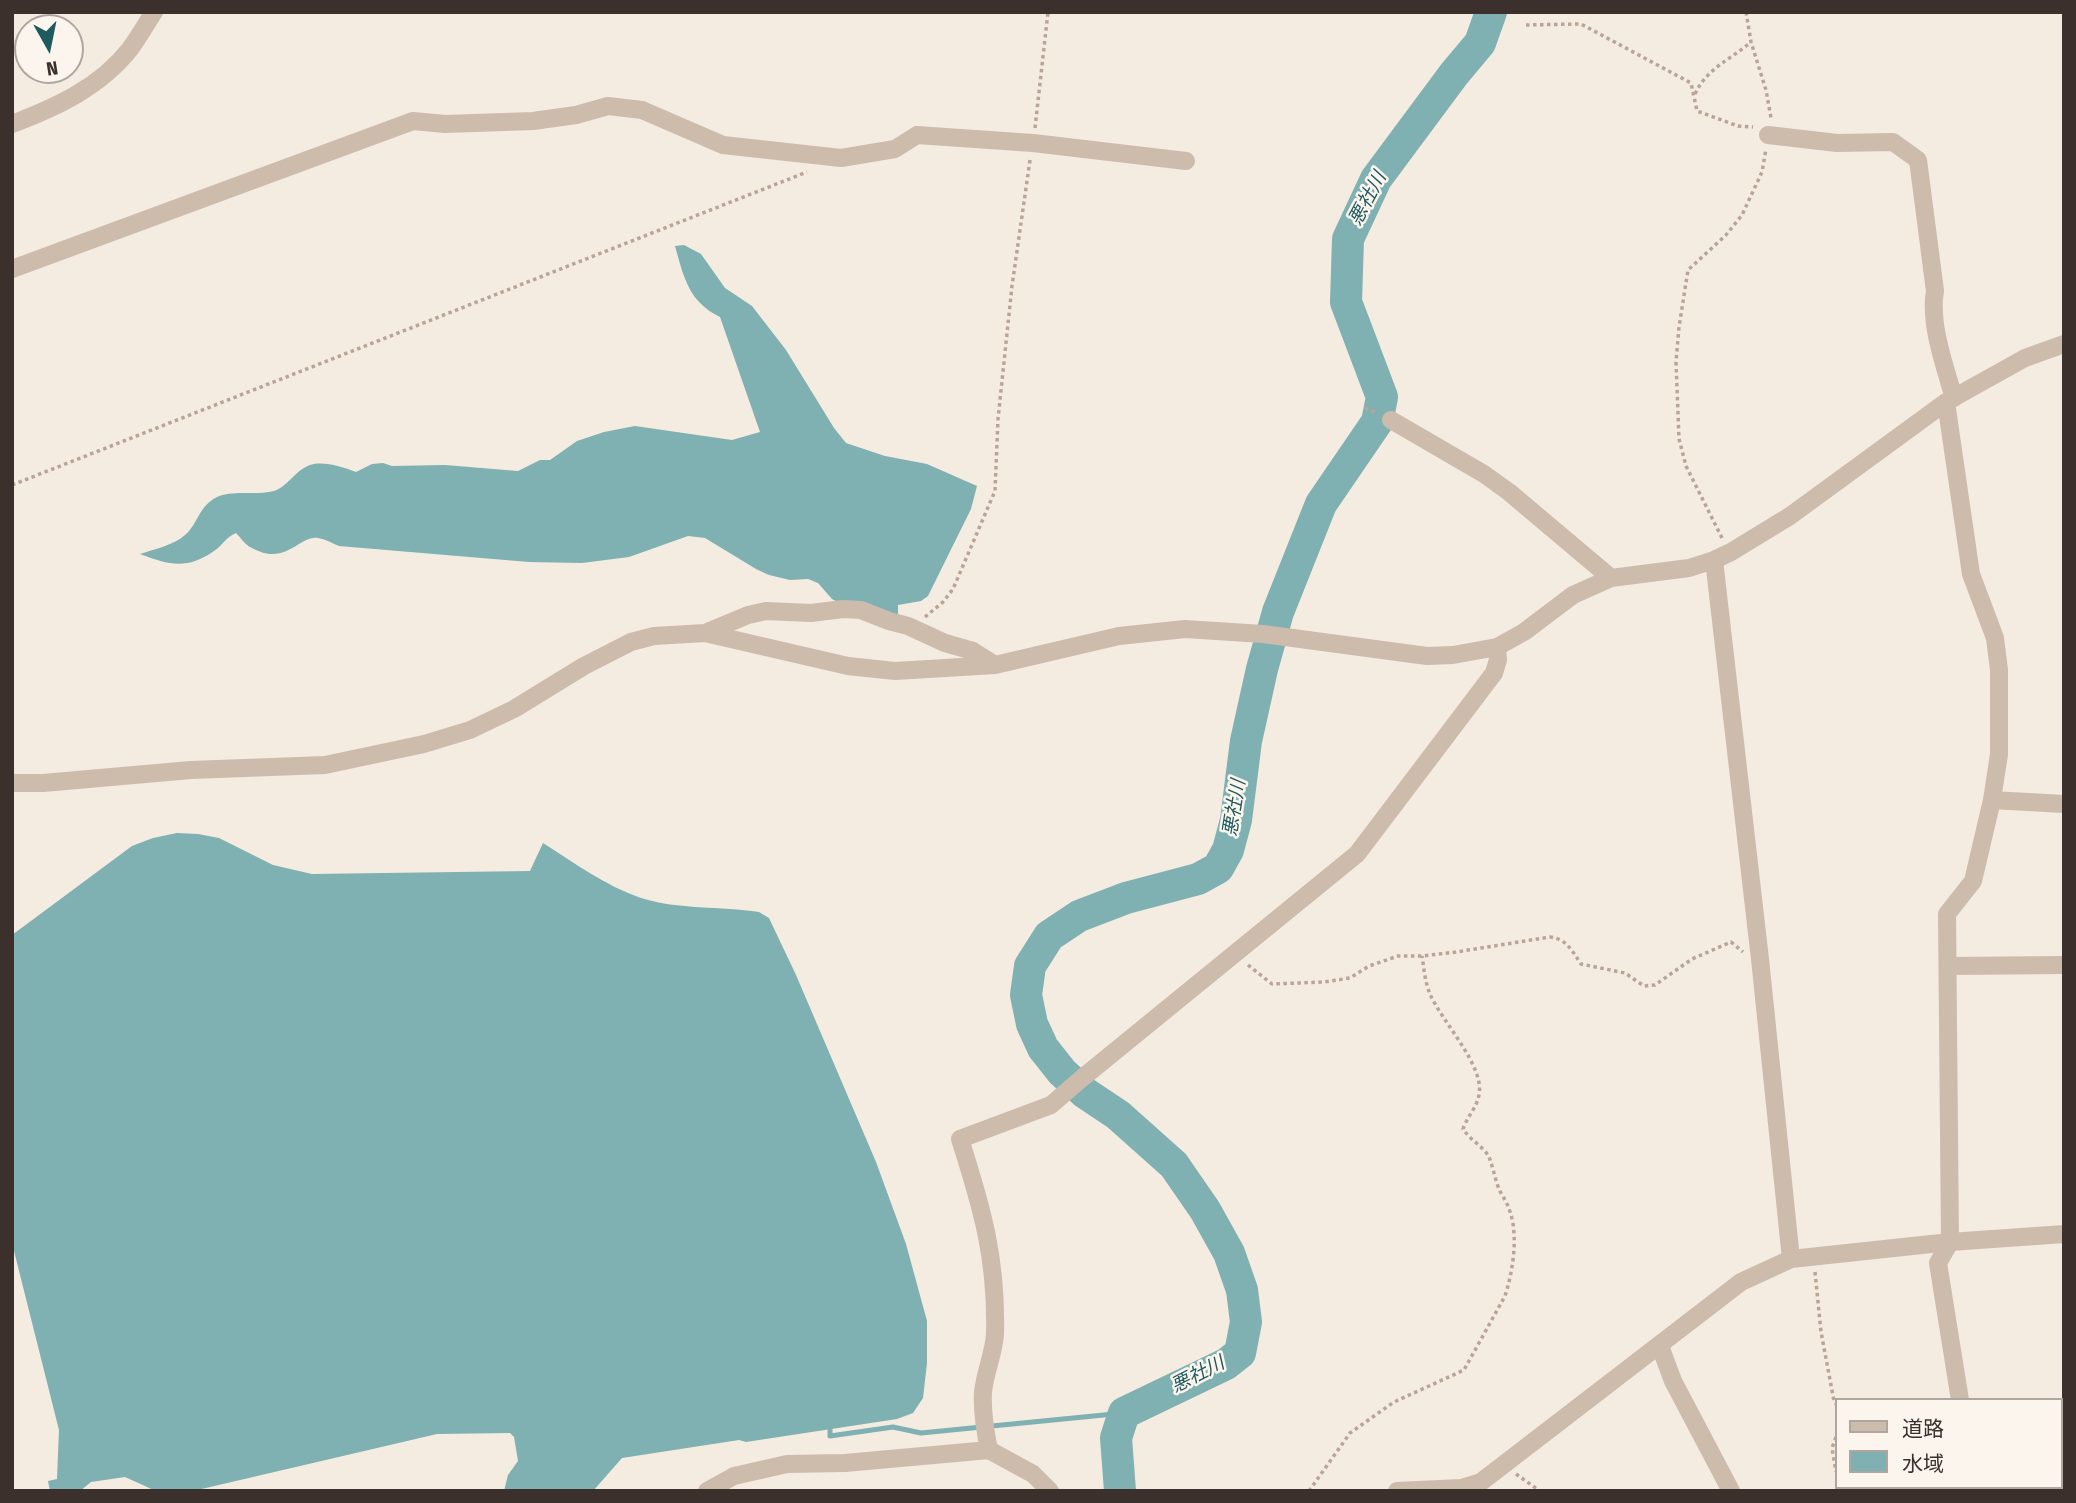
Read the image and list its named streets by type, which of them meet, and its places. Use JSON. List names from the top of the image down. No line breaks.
{"water":["悪社川"],"legend":["道路","水域"],"north":"bottom"}
